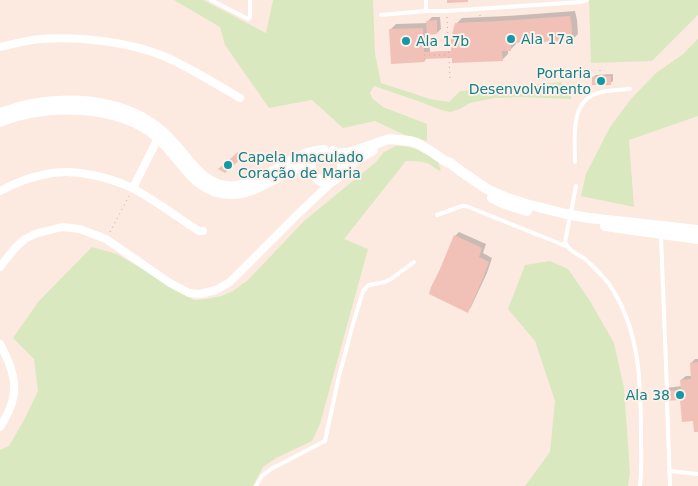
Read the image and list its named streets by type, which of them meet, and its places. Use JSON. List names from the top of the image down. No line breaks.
{"places":["Ala 17a","Ala 17b","Portaria Desenvolvimento","Capela Imaculado Coração de Maria","Ala 38"]}
